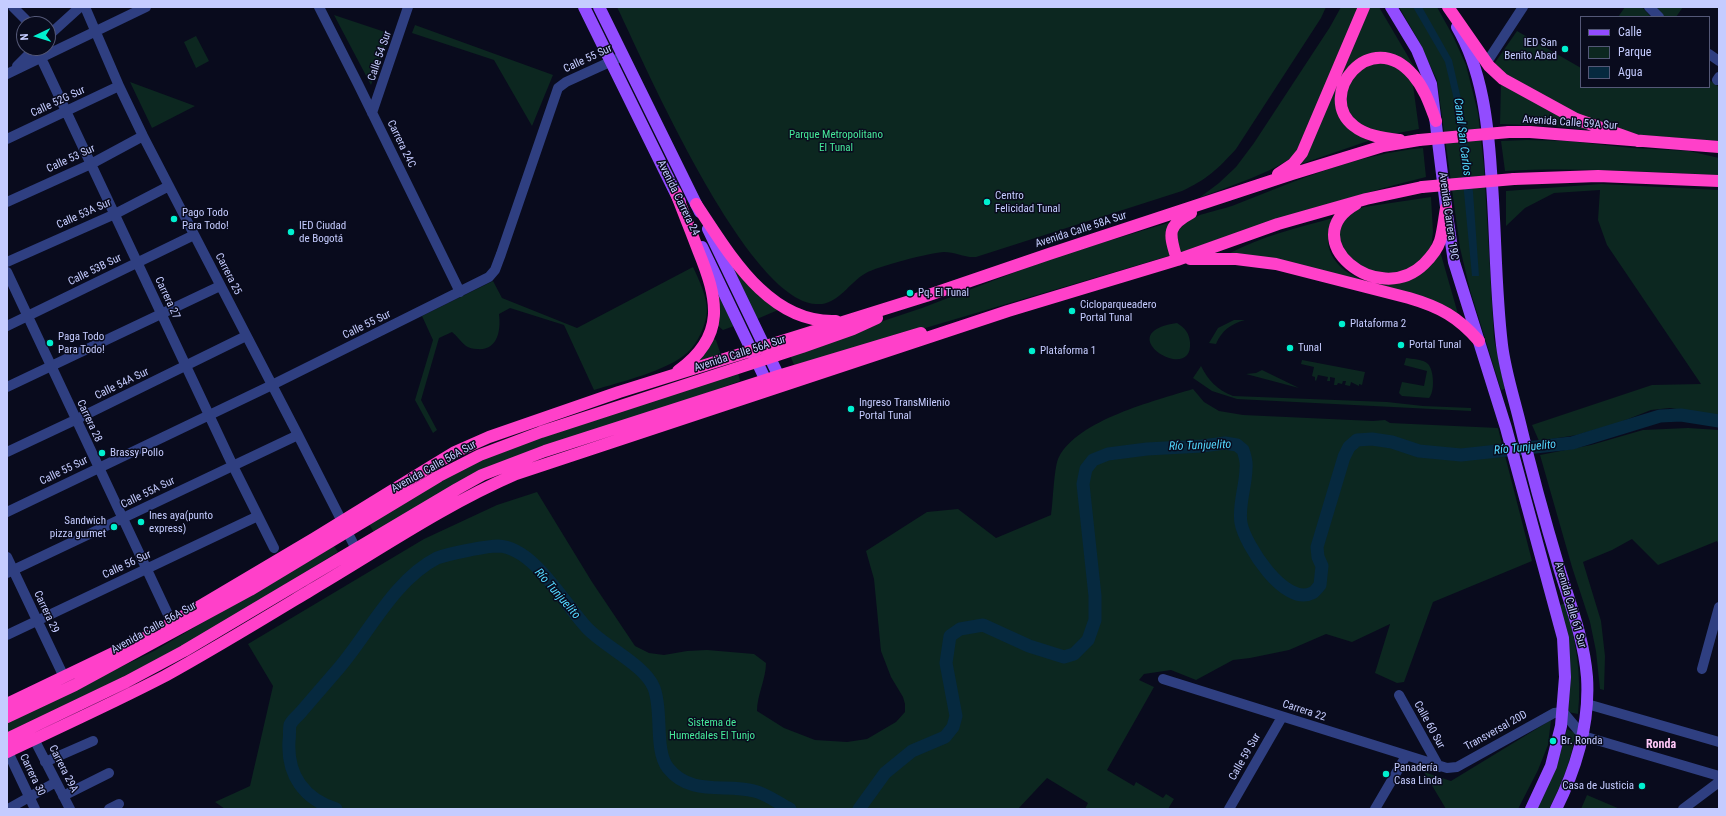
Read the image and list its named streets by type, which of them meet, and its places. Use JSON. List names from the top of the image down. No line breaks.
{"streets":{"highway":["Avenida Calle 59A Sur","Avenida Calle 58A Sur","Avenida Calle 56A Sur"],"main road":["Avenida Carrera 24","Avenida Carrera 19C","Avenida Calle 61 Sur"],"street":["Calle 54 Sur","Calle 55 Sur","Calle 52G Sur","Carrera 24C","Calle 53 Sur","Calle 53A Sur","Calle 53B Sur","Carrera 25","Carrera 27","Calle 54A Sur","Carrera 28","Calle 55A Sur","Calle 56 Sur","Carrera 29","Carrera 22","Calle 60 Sur","Transversal 20D","Calle 59 Sur","Carrera 29A","Carrera 30"]},"crossings":[["Calle 54 Sur","Carrera 24C"],["Calle 55 Sur","Carrera 24C"],["Calle 55 Sur","Avenida Carrera 24"],["Calle 55 Sur","Carrera 25"],["Calle 55 Sur","Carrera 27"],["Calle 55 Sur","Carrera 28"],["Calle 52G Sur","Carrera 25"],["Calle 52G Sur","Carrera 27"],["Avenida Calle 59A Sur","Avenida Calle 58A Sur"],["Calle 53 Sur","Carrera 25"],["Calle 53 Sur","Carrera 27"],["Avenida Carrera 24","Avenida Calle 58A Sur"],["Avenida Carrera 24","Avenida Calle 56A Sur"],["Calle 53A Sur","Carrera 25"],["Calle 53A Sur","Carrera 27"],["Avenida Carrera 19C","Avenida Calle 61 Sur"],["Avenida Calle 58A Sur","Avenida Calle 56A Sur"],["Calle 53B Sur","Carrera 25"],["Calle 53B Sur","Carrera 27"],["Calle 53B Sur","Carrera 28"],["Carrera 25","Avenida Calle 56A Sur"],["Carrera 25","Calle 54A Sur"],["Carrera 25","Calle 55A Sur"],["Carrera 27","Calle 54A Sur"],["Carrera 27","Calle 55A Sur"],["Carrera 27","Calle 56 Sur"],["Avenida Calle 56A Sur","Carrera 28"],["Avenida Calle 56A Sur","Carrera 29"],["Calle 54A Sur","Carrera 28"],["Carrera 28","Calle 55A Sur"],["Carrera 28","Calle 56 Sur"],["Calle 55A Sur","Carrera 29"],["Calle 56 Sur","Carrera 29"],["Avenida Calle 61 Sur","Transversal 20D"],["Carrera 22","Calle 60 Sur"],["Carrera 22","Transversal 20D"],["Carrera 22","Calle 59 Sur"],["Calle 60 Sur","Transversal 20D"]],"districts":["Ronda"],"water":["Canal San Carlos","Río Tunjuelito"],"parks":["Parque Metropolitano El Tunal","Sistema de Humedales El Tunjo"],"places":["IED San Benito Abad","Centro Felicidad Tunal","Pago Todo Para Todo!","IED Ciudad de Bogotá","Pq. El Tunal","Cicloparqueadero Portal Tunal","Plataforma 2","Paga Todo Para Todo!","Portal Tunal","Tunal","Plataforma 1","Ingreso TransMilenio Portal Tunal","Brassy Pollo","Ines aya(punto express)","Sandwich pizza gurmet","Br. Ronda","Panadería Casa Linda","Casa de Justicia"],"legend":["Calle","Parque","Agua"],"north":"left"}
